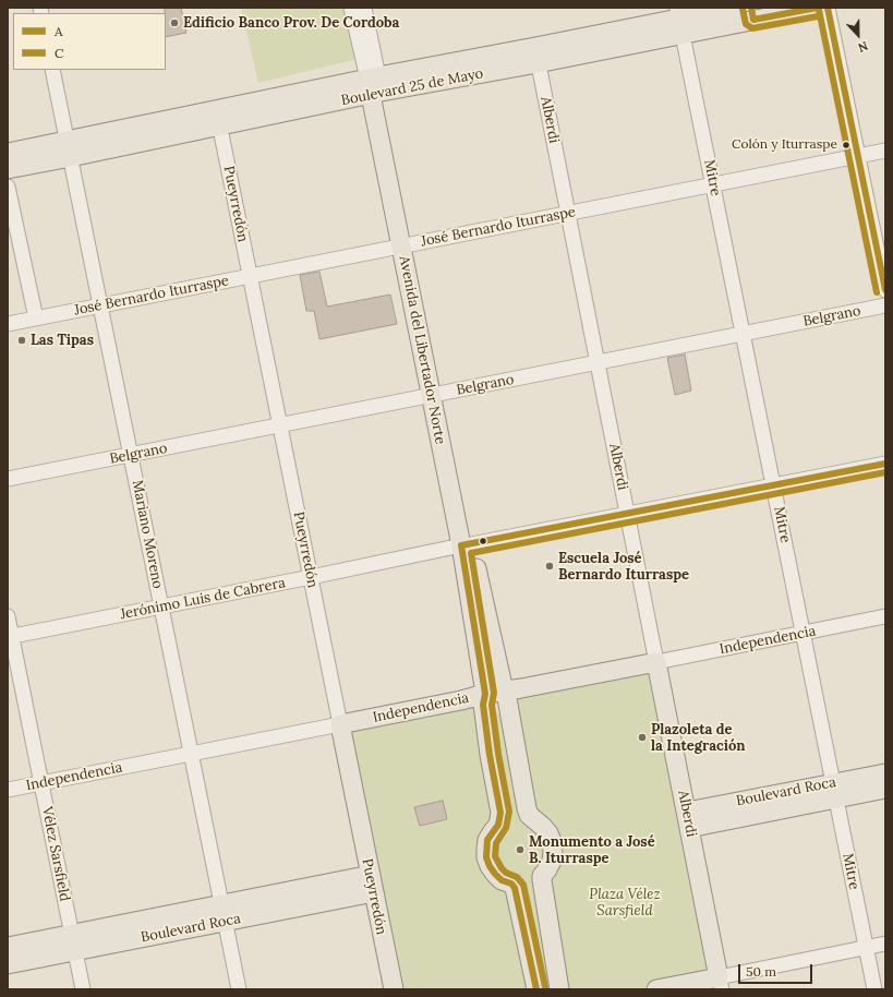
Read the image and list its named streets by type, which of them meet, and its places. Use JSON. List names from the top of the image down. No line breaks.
{"streets":{"main road":["Boulevard 25 de Mayo","Alberdi","Pueyrredón","Avenida del Libertador Norte","Independencia","Boulevard Roca"],"street":["Mitre","José Bernardo Iturraspe","Belgrano","Mariano Moreno","Jerónimo Luis de Cabrera","Vélez Sarsfield"]},"crossings":[["Boulevard 25 de Mayo","Alberdi"],["Boulevard 25 de Mayo","Mitre"],["Boulevard 25 de Mayo","Pueyrredón"],["Boulevard 25 de Mayo","Avenida del Libertador Norte"],["Boulevard 25 de Mayo","Mariano Moreno"],["Alberdi","José Bernardo Iturraspe"],["Alberdi","Belgrano"],["Alberdi","Jerónimo Luis de Cabrera"],["Alberdi","Independencia"],["Alberdi","Boulevard Roca"],["Mitre","José Bernardo Iturraspe"],["Mitre","Belgrano"],["Mitre","Jerónimo Luis de Cabrera"],["Mitre","Independencia"],["Mitre","Boulevard Roca"],["Pueyrredón","José Bernardo Iturraspe"],["Pueyrredón","Belgrano"],["Pueyrredón","Jerónimo Luis de Cabrera"],["Pueyrredón","Independencia"],["Pueyrredón","Boulevard Roca"],["José Bernardo Iturraspe","Avenida del Libertador Norte"],["José Bernardo Iturraspe","Mariano Moreno"],["Belgrano","Avenida del Libertador Norte"],["Belgrano","Mariano Moreno"],["Avenida del Libertador Norte","Jerónimo Luis de Cabrera"],["Avenida del Libertador Norte","Independencia"],["Mariano Moreno","Jerónimo Luis de Cabrera"],["Mariano Moreno","Independencia"],["Mariano Moreno","Boulevard Roca"],["Jerónimo Luis de Cabrera","Vélez Sarsfield"],["Independencia","Vélez Sarsfield"],["Boulevard Roca","Vélez Sarsfield"]],"parks":["Plaza Vélez Sarsfield"],"places":["Edificio Banco Prov. De Cordoba","Colón y Iturraspe","Las Tipas","Escuela José Bernardo Iturraspe","Plazoleta de la Integración","Monumento a José B. Iturraspe"],"lines":["transit line A","transit line C"],"legend":["A","C"],"scale_bar":"50 m","north":"bottom"}
